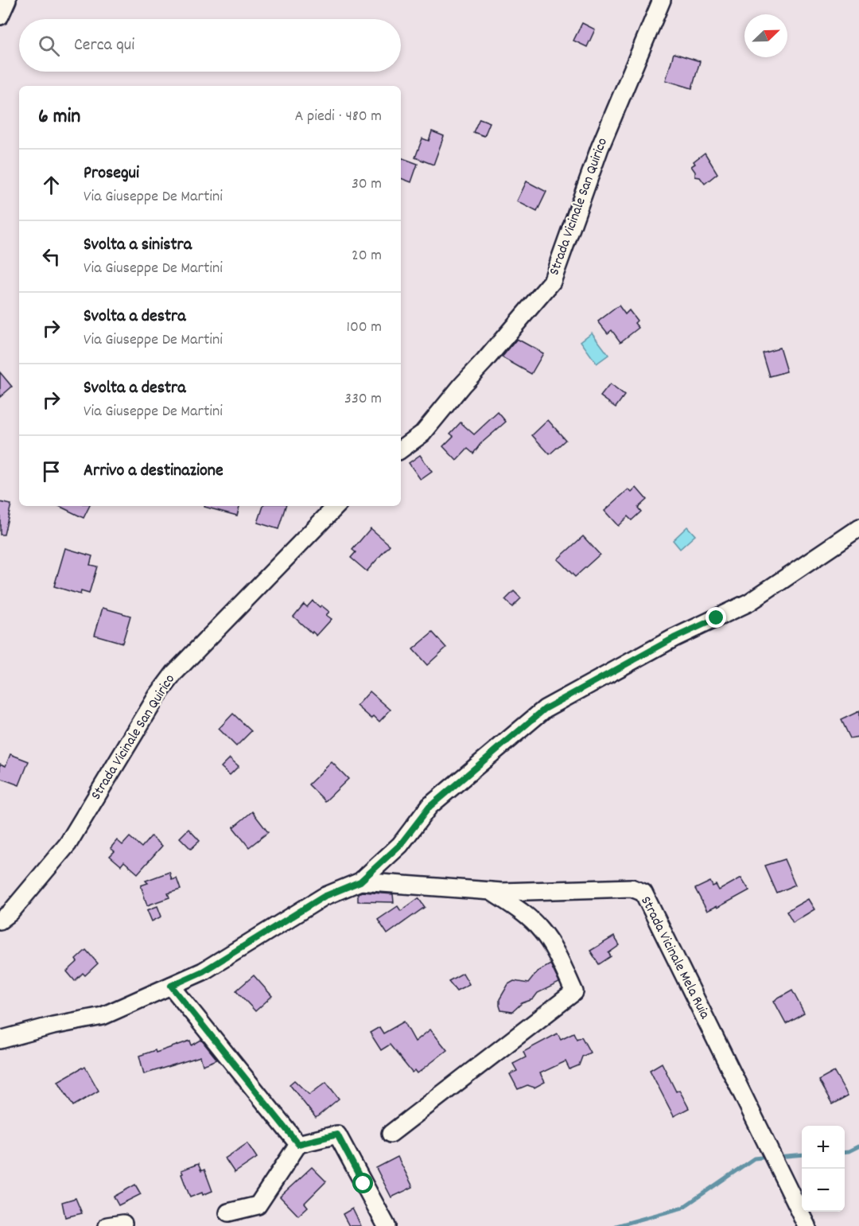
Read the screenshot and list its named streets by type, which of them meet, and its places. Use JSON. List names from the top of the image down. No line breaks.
{"streets":{"street":["Strada Vicinale San Quirico","Strada Vicinale Mela Ruia"]},"north":"top right","page":{"search":"Cerca qui","heading":["6 min","A piedi · 480 m"],"list":[["Prosegui","Via Giuseppe De Martini","30 m"],["Svolta a sinistra","Via Giuseppe De Martini","20 m"],["Svolta a destra","Via Giuseppe De Martini","100 m"],["Svolta a destra","Via Giuseppe De Martini","330 m"],"Arrivo a destinazione"],"map_buttons":["+","−"]}}
